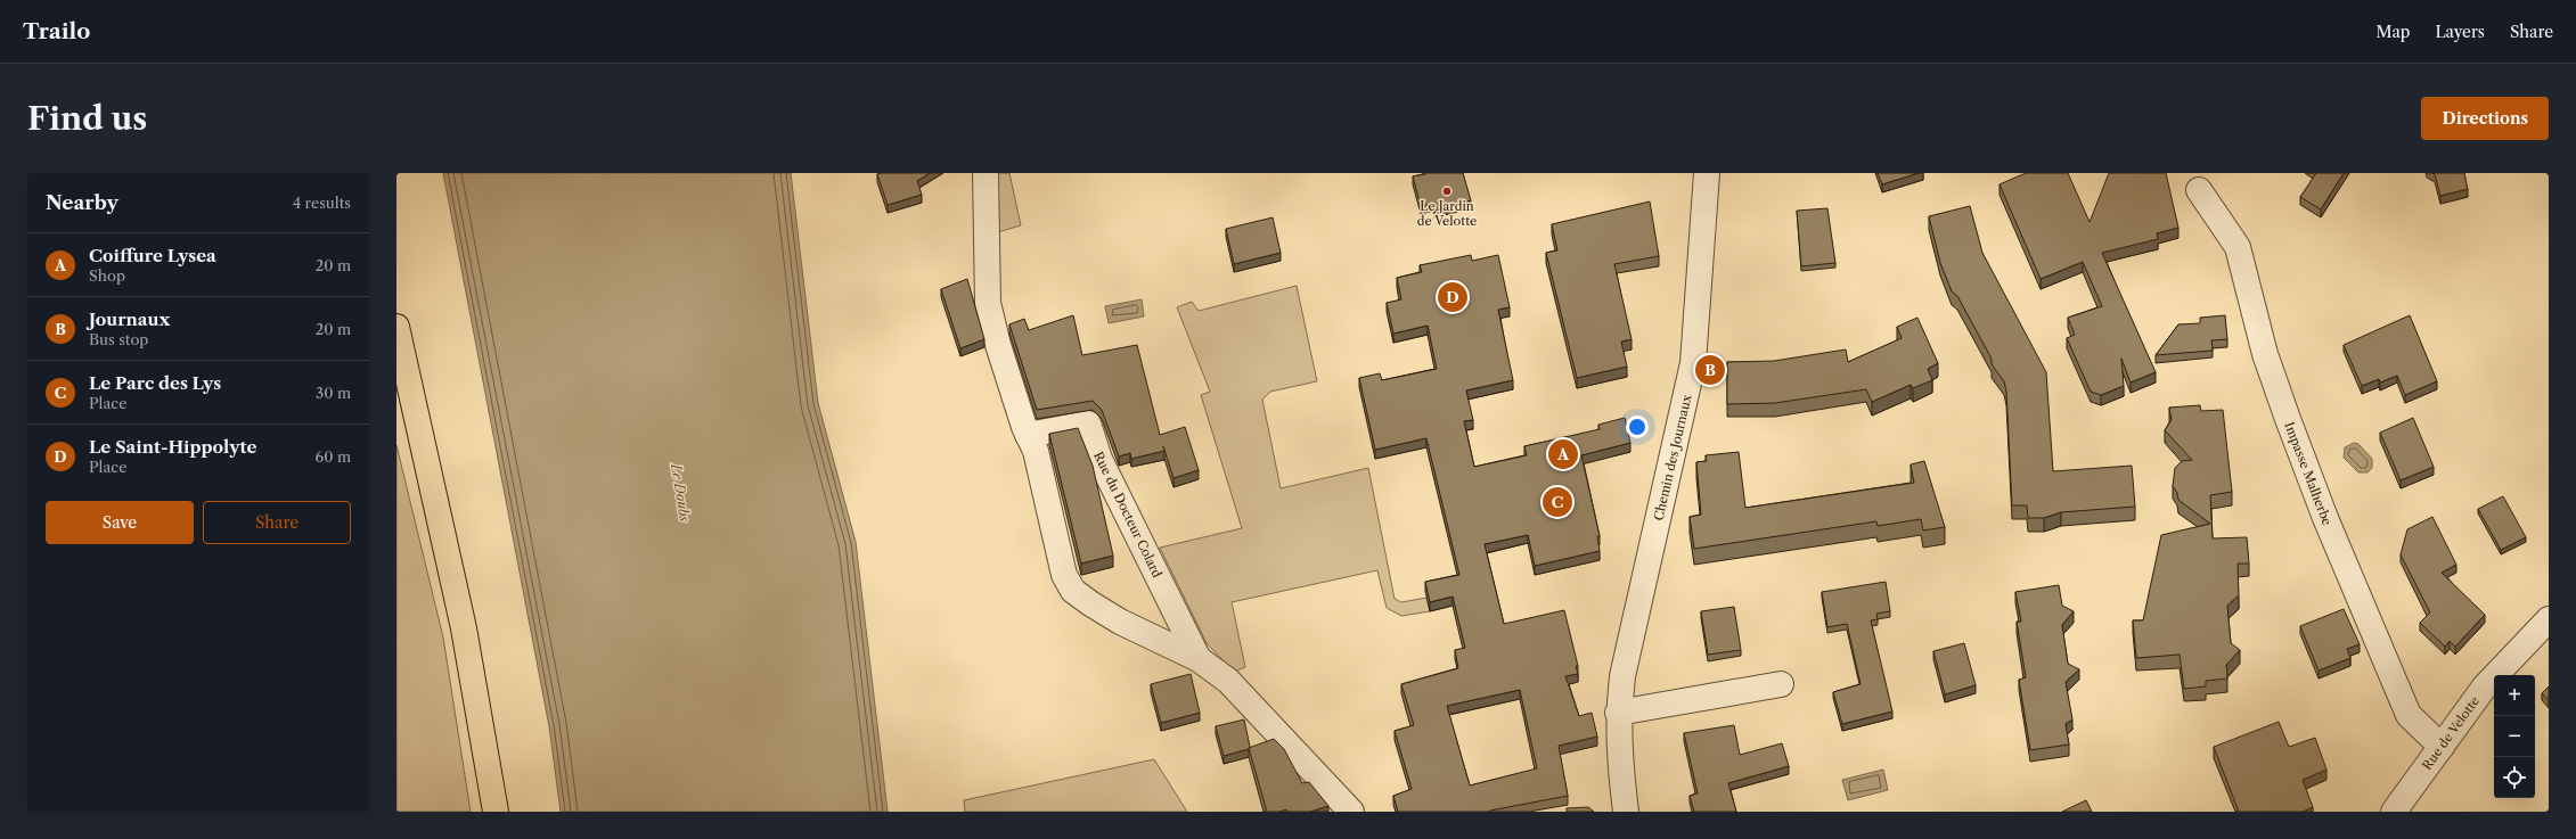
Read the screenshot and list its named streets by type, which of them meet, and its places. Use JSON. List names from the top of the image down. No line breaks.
{"streets":{"street":["Chemin des Journaux","Impasse Malherbe","Rue du Docteur Colard","Rue de Velotte"]},"crossings":[["Impasse Malherbe","Rue de Velotte"]],"water":["Le Doubs"],"places":["Le Jardin de Velotte"],"page":{"header":"Trailo","nav":["Map","Layers","Share"],"buttons":["Directions",["Save","Share"]],"title":"Find us","heading":["Nearby","4 results"],"list":[{"mark":"A","name":"Coiffure Lysea","note":"Shop","value":"20 m"},{"mark":"B","name":"Journaux","note":"Bus stop","value":"20 m"},{"mark":"C","name":"Le Parc des Lys","note":"Place","value":"30 m"},{"mark":"D","name":"Le Saint-Hippolyte","note":"Place","value":"60 m"}],"pins":["D","B","A","C"],"map_buttons":["+","−"]}}
